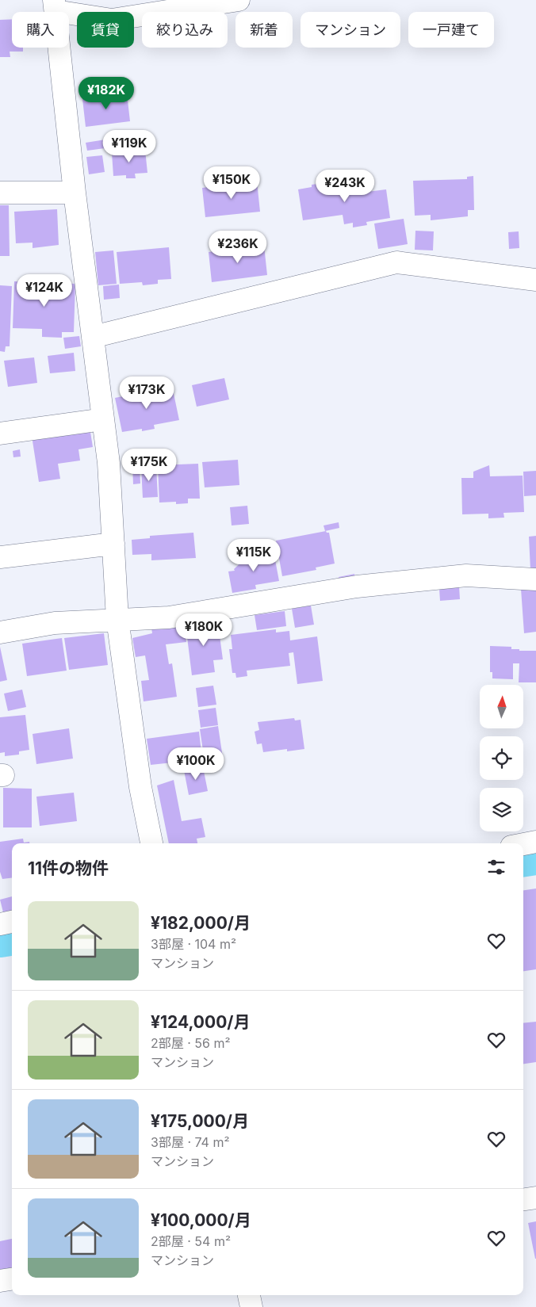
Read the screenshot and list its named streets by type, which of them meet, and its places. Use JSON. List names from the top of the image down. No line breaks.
{"north":"top","page":{"chip":["購入","賃貸","絞り込み","新着","マンション","一戸建て"],"price":["¥182K","¥119K","¥150K","¥243K","¥236K","¥124K","¥173K","¥175K","¥115K","¥180K","¥100K"],"heading":"11件の物件","list":[{"name":"¥182,000/月","note":"3部屋 · 104 m² · マンション"},{"name":"¥124,000/月","note":"2部屋 · 56 m² · マンション"},{"name":"¥175,000/月","note":"3部屋 · 74 m² · マンション"},{"name":"¥100,000/月","note":"2部屋 · 54 m² · マンション"}]}}
